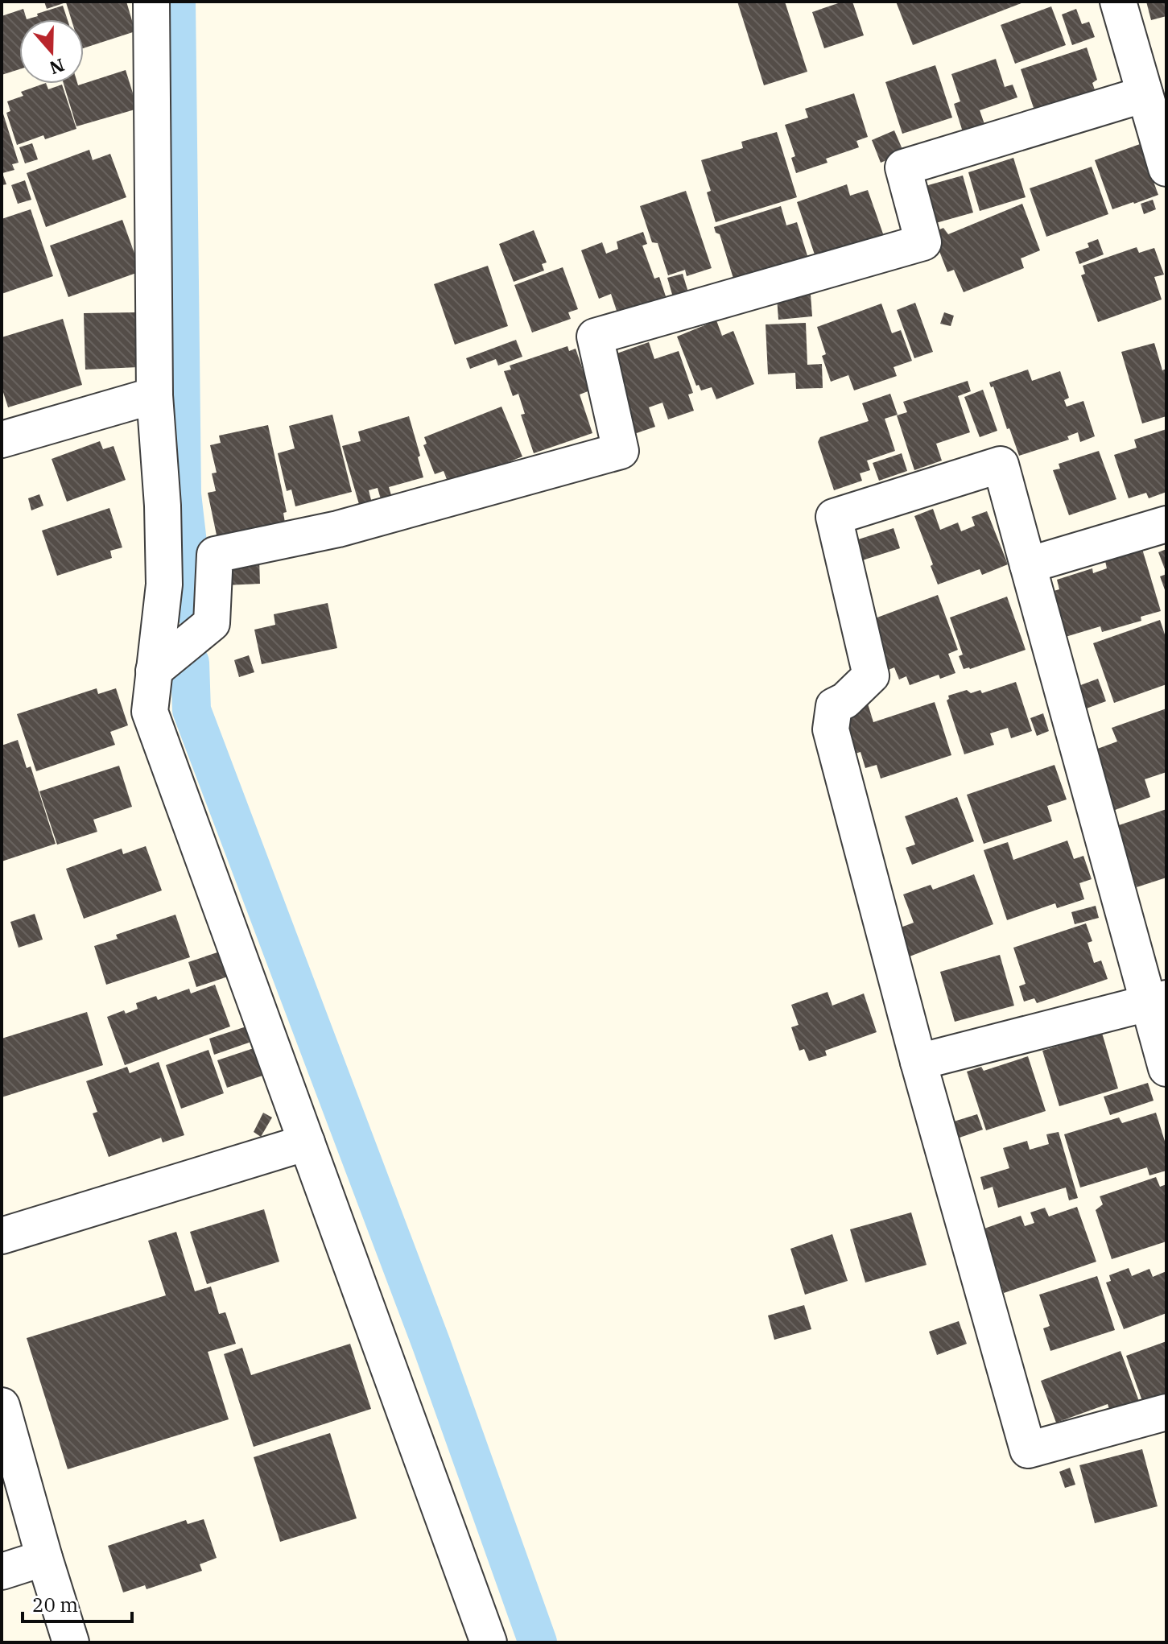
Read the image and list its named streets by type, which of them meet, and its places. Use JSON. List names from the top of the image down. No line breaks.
{"scale_bar":"20 m","north":"bottom"}
